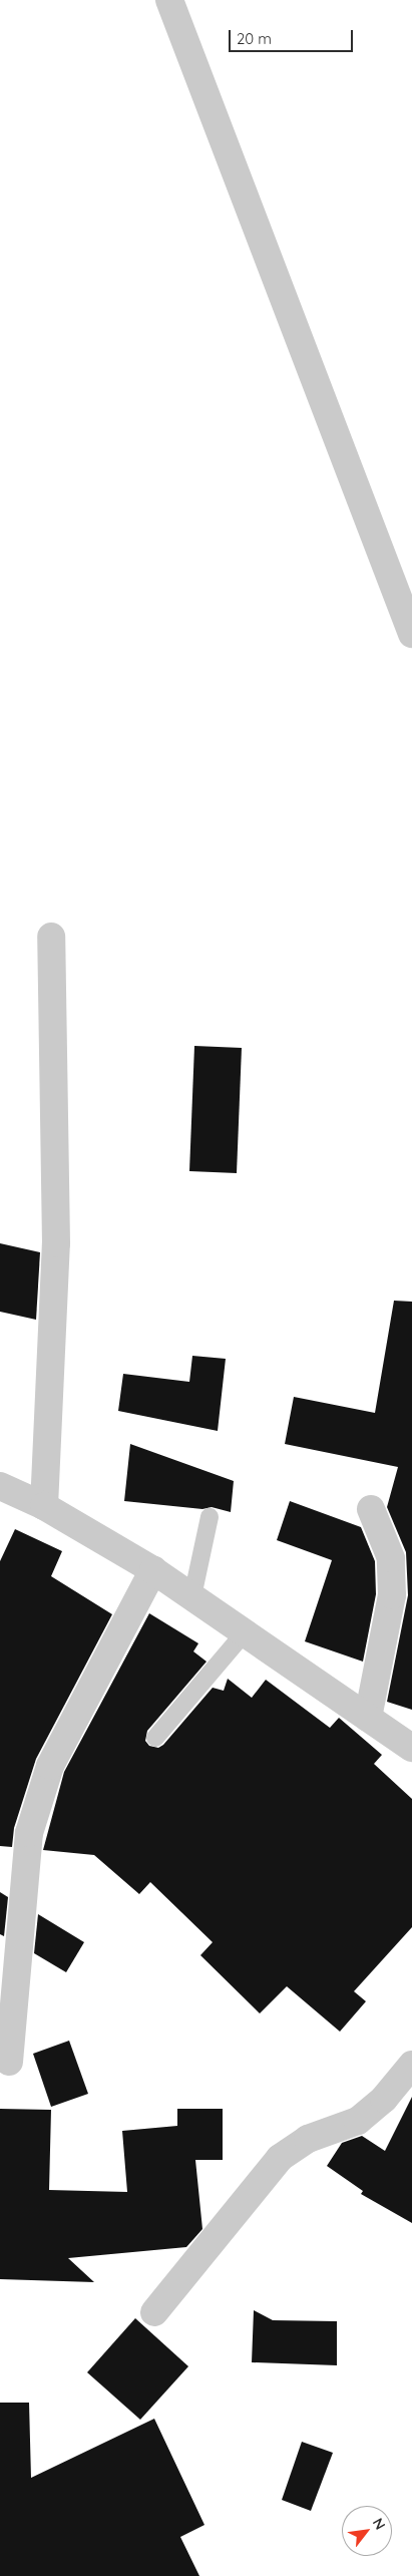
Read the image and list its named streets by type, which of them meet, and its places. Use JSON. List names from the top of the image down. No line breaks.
{"scale_bar":"20 m","north":"top right"}
